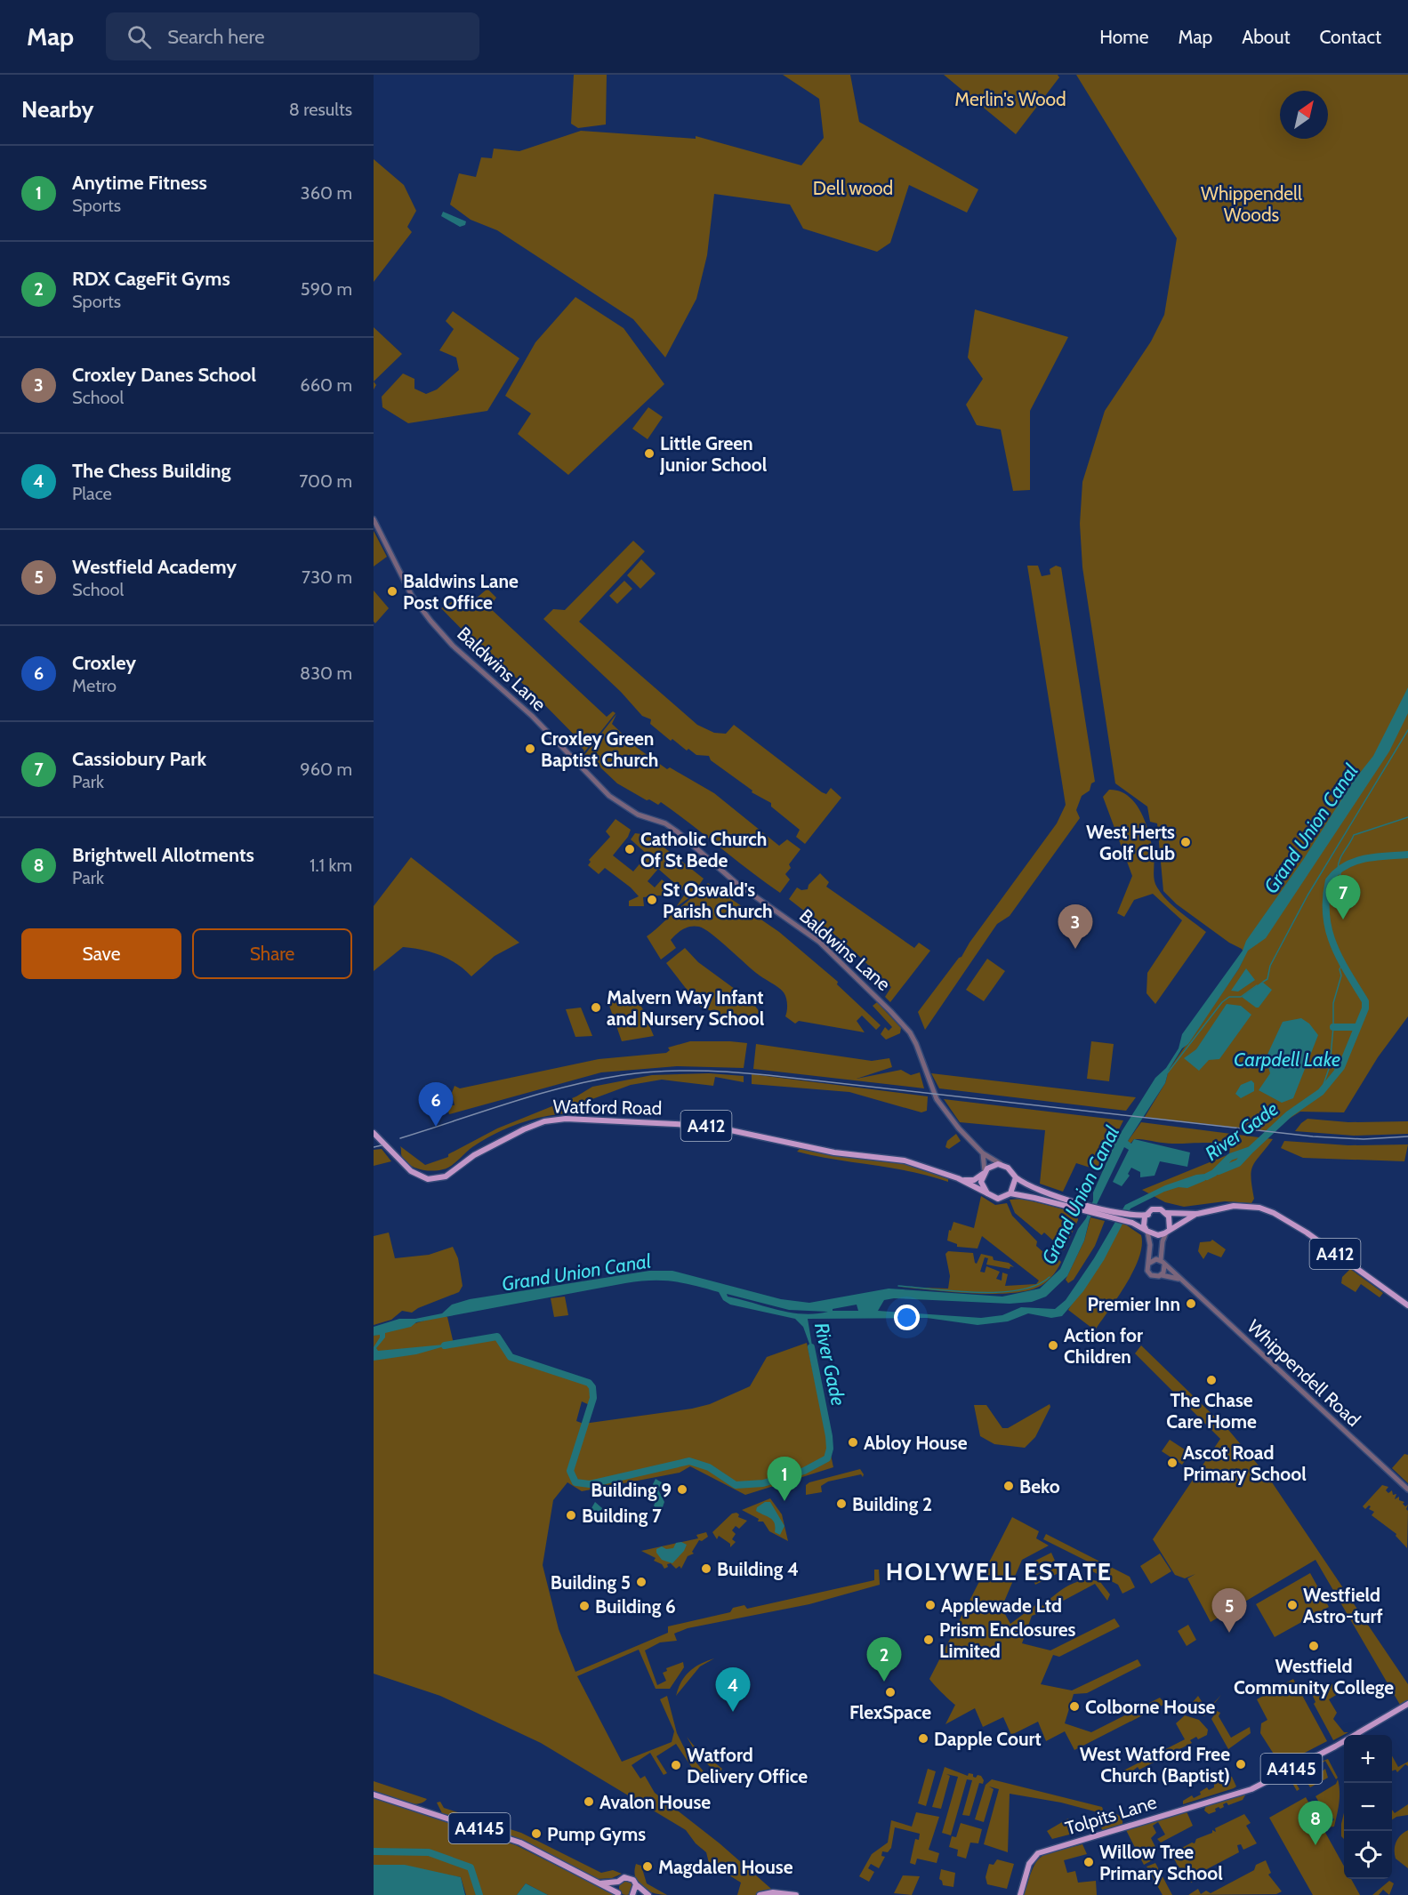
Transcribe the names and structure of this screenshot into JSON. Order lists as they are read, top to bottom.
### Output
{
  "streets": {
    "main road": [
      "Watford Road",
      "A412",
      "A4145",
      "Tolpits Lane"
    ],
    "street": ["Baldwins Lane", "Whippendell Road"]
  },
  "crossings": [
    ["Baldwins Lane", "Watford Road"],
    ["Baldwins Lane", "A412"],
    ["Watford Road", "A412"]
  ],
  "districts": ["HOLYWELL ESTATE"],
  "water": ["Grand Union Canal", "Carpdell Lake", "River Gade"],
  "parks": ["Merlin's Wood", "Dell wood", "Whippendell Woods"],
  "places": [
    "Little Green Junior School",
    "Baldwins Lane Post Office",
    "Croxley Green Baptist Church",
    "West Herts Golf Club",
    "Catholic Church Of St Bede",
    "St Oswald's Parish Church",
    "Malvern Way Infant and Nursery School",
    "Premier Inn",
    "Action for Children",
    "The Chase Care Home",
    "Abloy House",
    "Ascot Road Primary School",
    "Beko",
    "Building 9",
    "Building 2",
    "Building 7",
    "Building 4",
    "Building 5",
    "Applewade Ltd",
    "Westfield Astro-turf",
    "Building 6",
    "Prism Enclosures Limited",
    "Westfield Community College",
    "FlexSpace",
    "Colborne House",
    "Dapple Court",
    "West Watford Free Church (Baptist)",
    "Watford Delivery Office",
    "Avalon House",
    "Pump Gyms",
    "Willow Tree Primary School",
    "Magdalen House"
  ],
  "north": "top right",
  "page": {
    "header": "Map",
    "search": "Search here",
    "nav": [
      "Home",
      "Map",
      "About",
      "Contact"
    ],
    "heading": ["Nearby", "8 results"],
    "list": [
      {
        "mark": "1",
        "name": "Anytime Fitness",
        "note": "Sports",
        "value": "360 m"
      },
      {
        "mark": "2",
        "name": "RDX CageFit Gyms",
        "note": "Sports",
        "value": "590 m"
      },
      {
        "mark": "3",
        "name": "Croxley Danes School",
        "note": "School",
        "value": "660 m"
      },
      {
        "mark": "4",
        "name": "The Chess Building",
        "note": "Place",
        "value": "700 m"
      },
      {
        "mark": "5",
        "name": "Westfield Academy",
        "note": "School",
        "value": "730 m"
      },
      {
        "mark": "6",
        "name": "Croxley",
        "note": "Metro",
        "value": "830 m"
      },
      {
        "mark": "7",
        "name": "Cassiobury Park",
        "note": "Park",
        "value": "960 m"
      },
      {
        "mark": "8",
        "name": "Brightwell Allotments",
        "note": "Park",
        "value": "1.1 km"
      }
    ],
    "pins": [
      "7",
      "3",
      "6",
      "1",
      "5",
      "2",
      "4",
      "8"
    ],
    "buttons": ["Save", "Share"],
    "map_buttons": ["+", "−"]
  }
}
